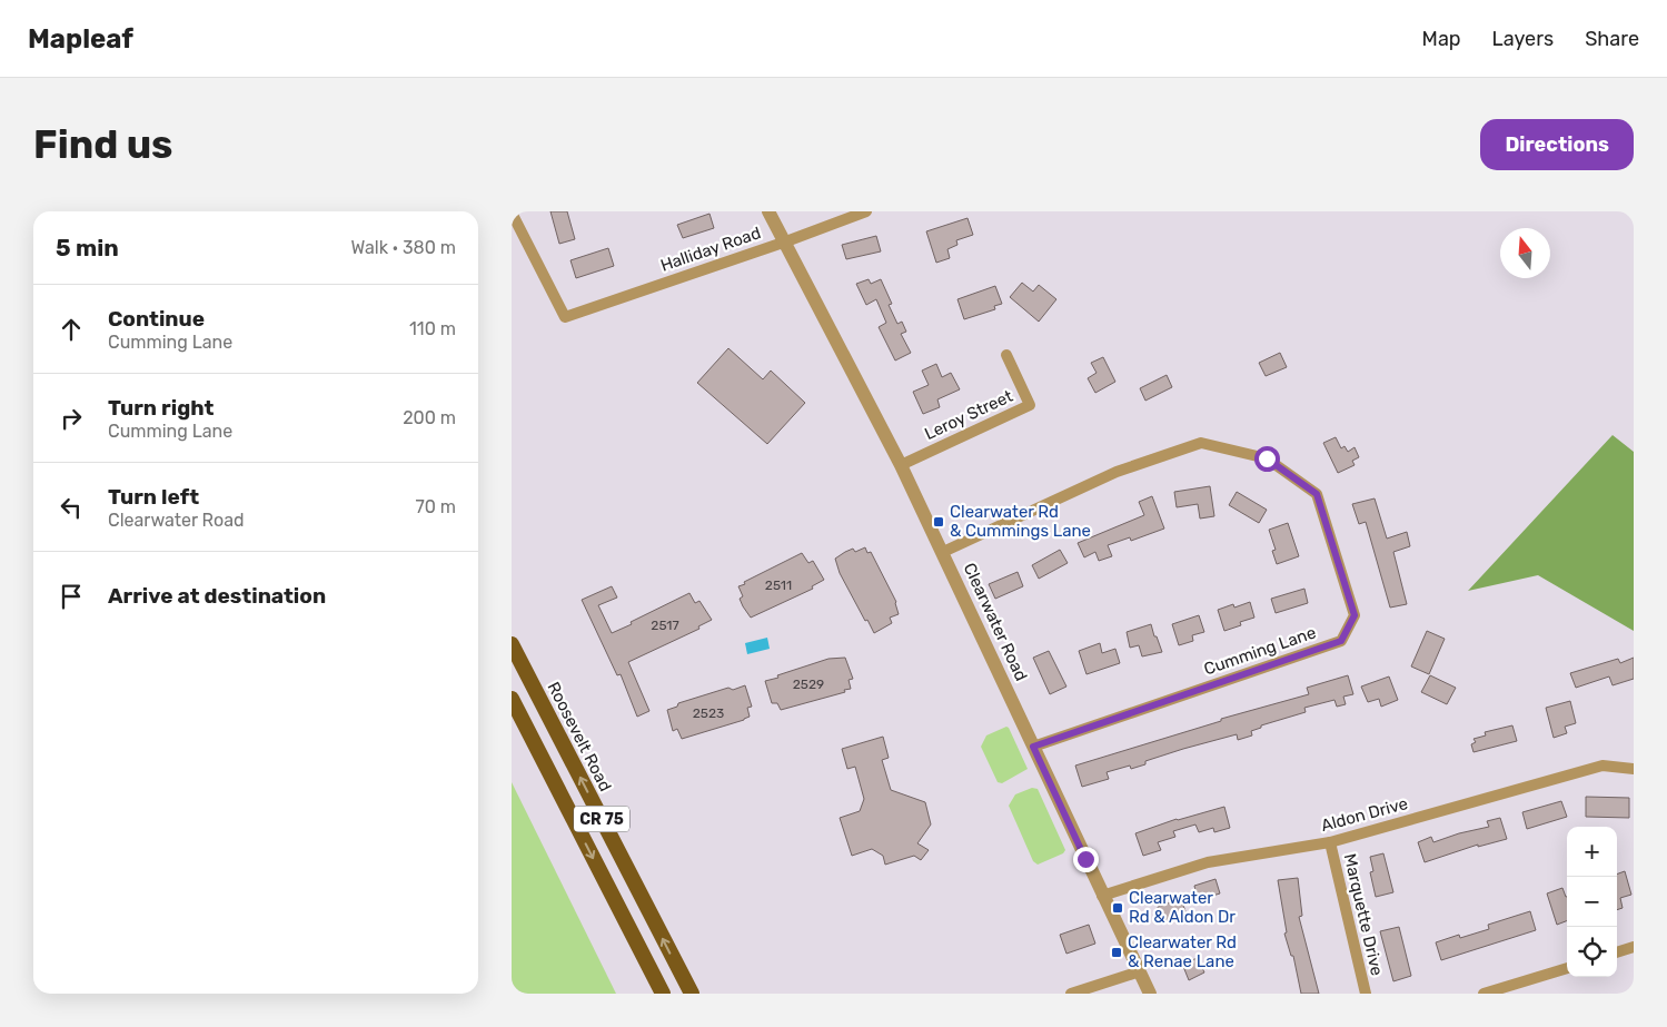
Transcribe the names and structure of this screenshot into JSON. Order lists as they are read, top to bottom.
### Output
{
  "streets": {
    "main road": ["Roosevelt Road", "CR 75"],
    "street": [
      "Halliday Road",
      "Leroy Street",
      "Clearwater Road",
      "Cumming Lane",
      "Aldon Drive",
      "Marquette Drive"
    ]
  },
  "crossings": [
    ["Halliday Road", "Clearwater Road"],
    ["Leroy Street", "Clearwater Road"],
    ["Clearwater Road", "Cumming Lane"],
    ["Clearwater Road", "Aldon Drive"],
    ["Aldon Drive", "Marquette Drive"]
  ],
  "places": {
    "transit": ["Clearwater Rd & Cummings Lane", "Clearwater Rd & Aldon Dr", "Clearwater Rd & Renae Lane"]
  },
  "house_numbers": [
    "2511",
    "2517",
    "2529",
    "2523"
  ],
  "north": "top",
  "page": {
    "header": "Mapleaf",
    "nav": ["Map", "Layers", "Share"],
    "buttons": "Directions",
    "title": "Find us",
    "heading": ["5 min", "Walk · 380 m"],
    "list": [
      ["Continue", "Cumming Lane", "110 m"],
      ["Turn right", "Cumming Lane", "200 m"],
      ["Turn left", "Clearwater Road", "70 m"],
      "Arrive at destination"
    ],
    "map_buttons": ["+", "−"]
  }
}
